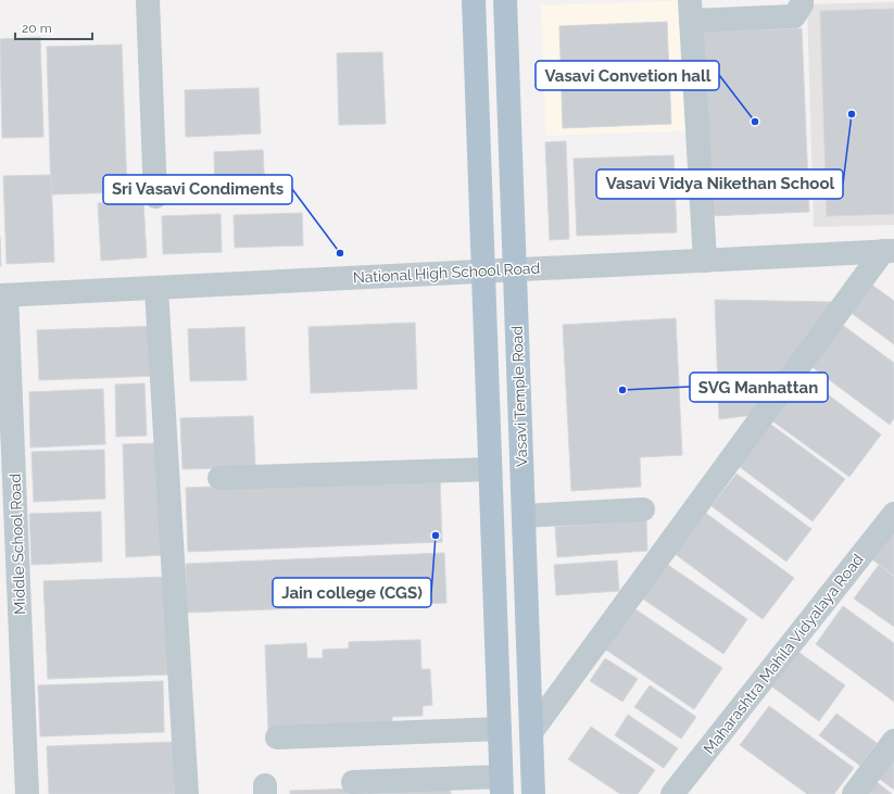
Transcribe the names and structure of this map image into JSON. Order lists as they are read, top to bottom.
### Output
{
  "streets": {
    "main road": ["Vasavi Temple Road"],
    "street": ["National High School Road", "Middle School Road", "Maharashtra Mahila Vidyalaya Road"]
  },
  "crossings": [
    ["National High School Road", "Vasavi Temple Road"],
    ["National High School Road", "Middle School Road"]
  ],
  "places": [
    "Vasavi Vidya Nikethan School",
    "Vasavi Convetion hall",
    "Sri Vasavi Condiments",
    "SVG Manhattan",
    "Jain college (CGS)"
  ],
  "scale_bar": "20 m"
}
